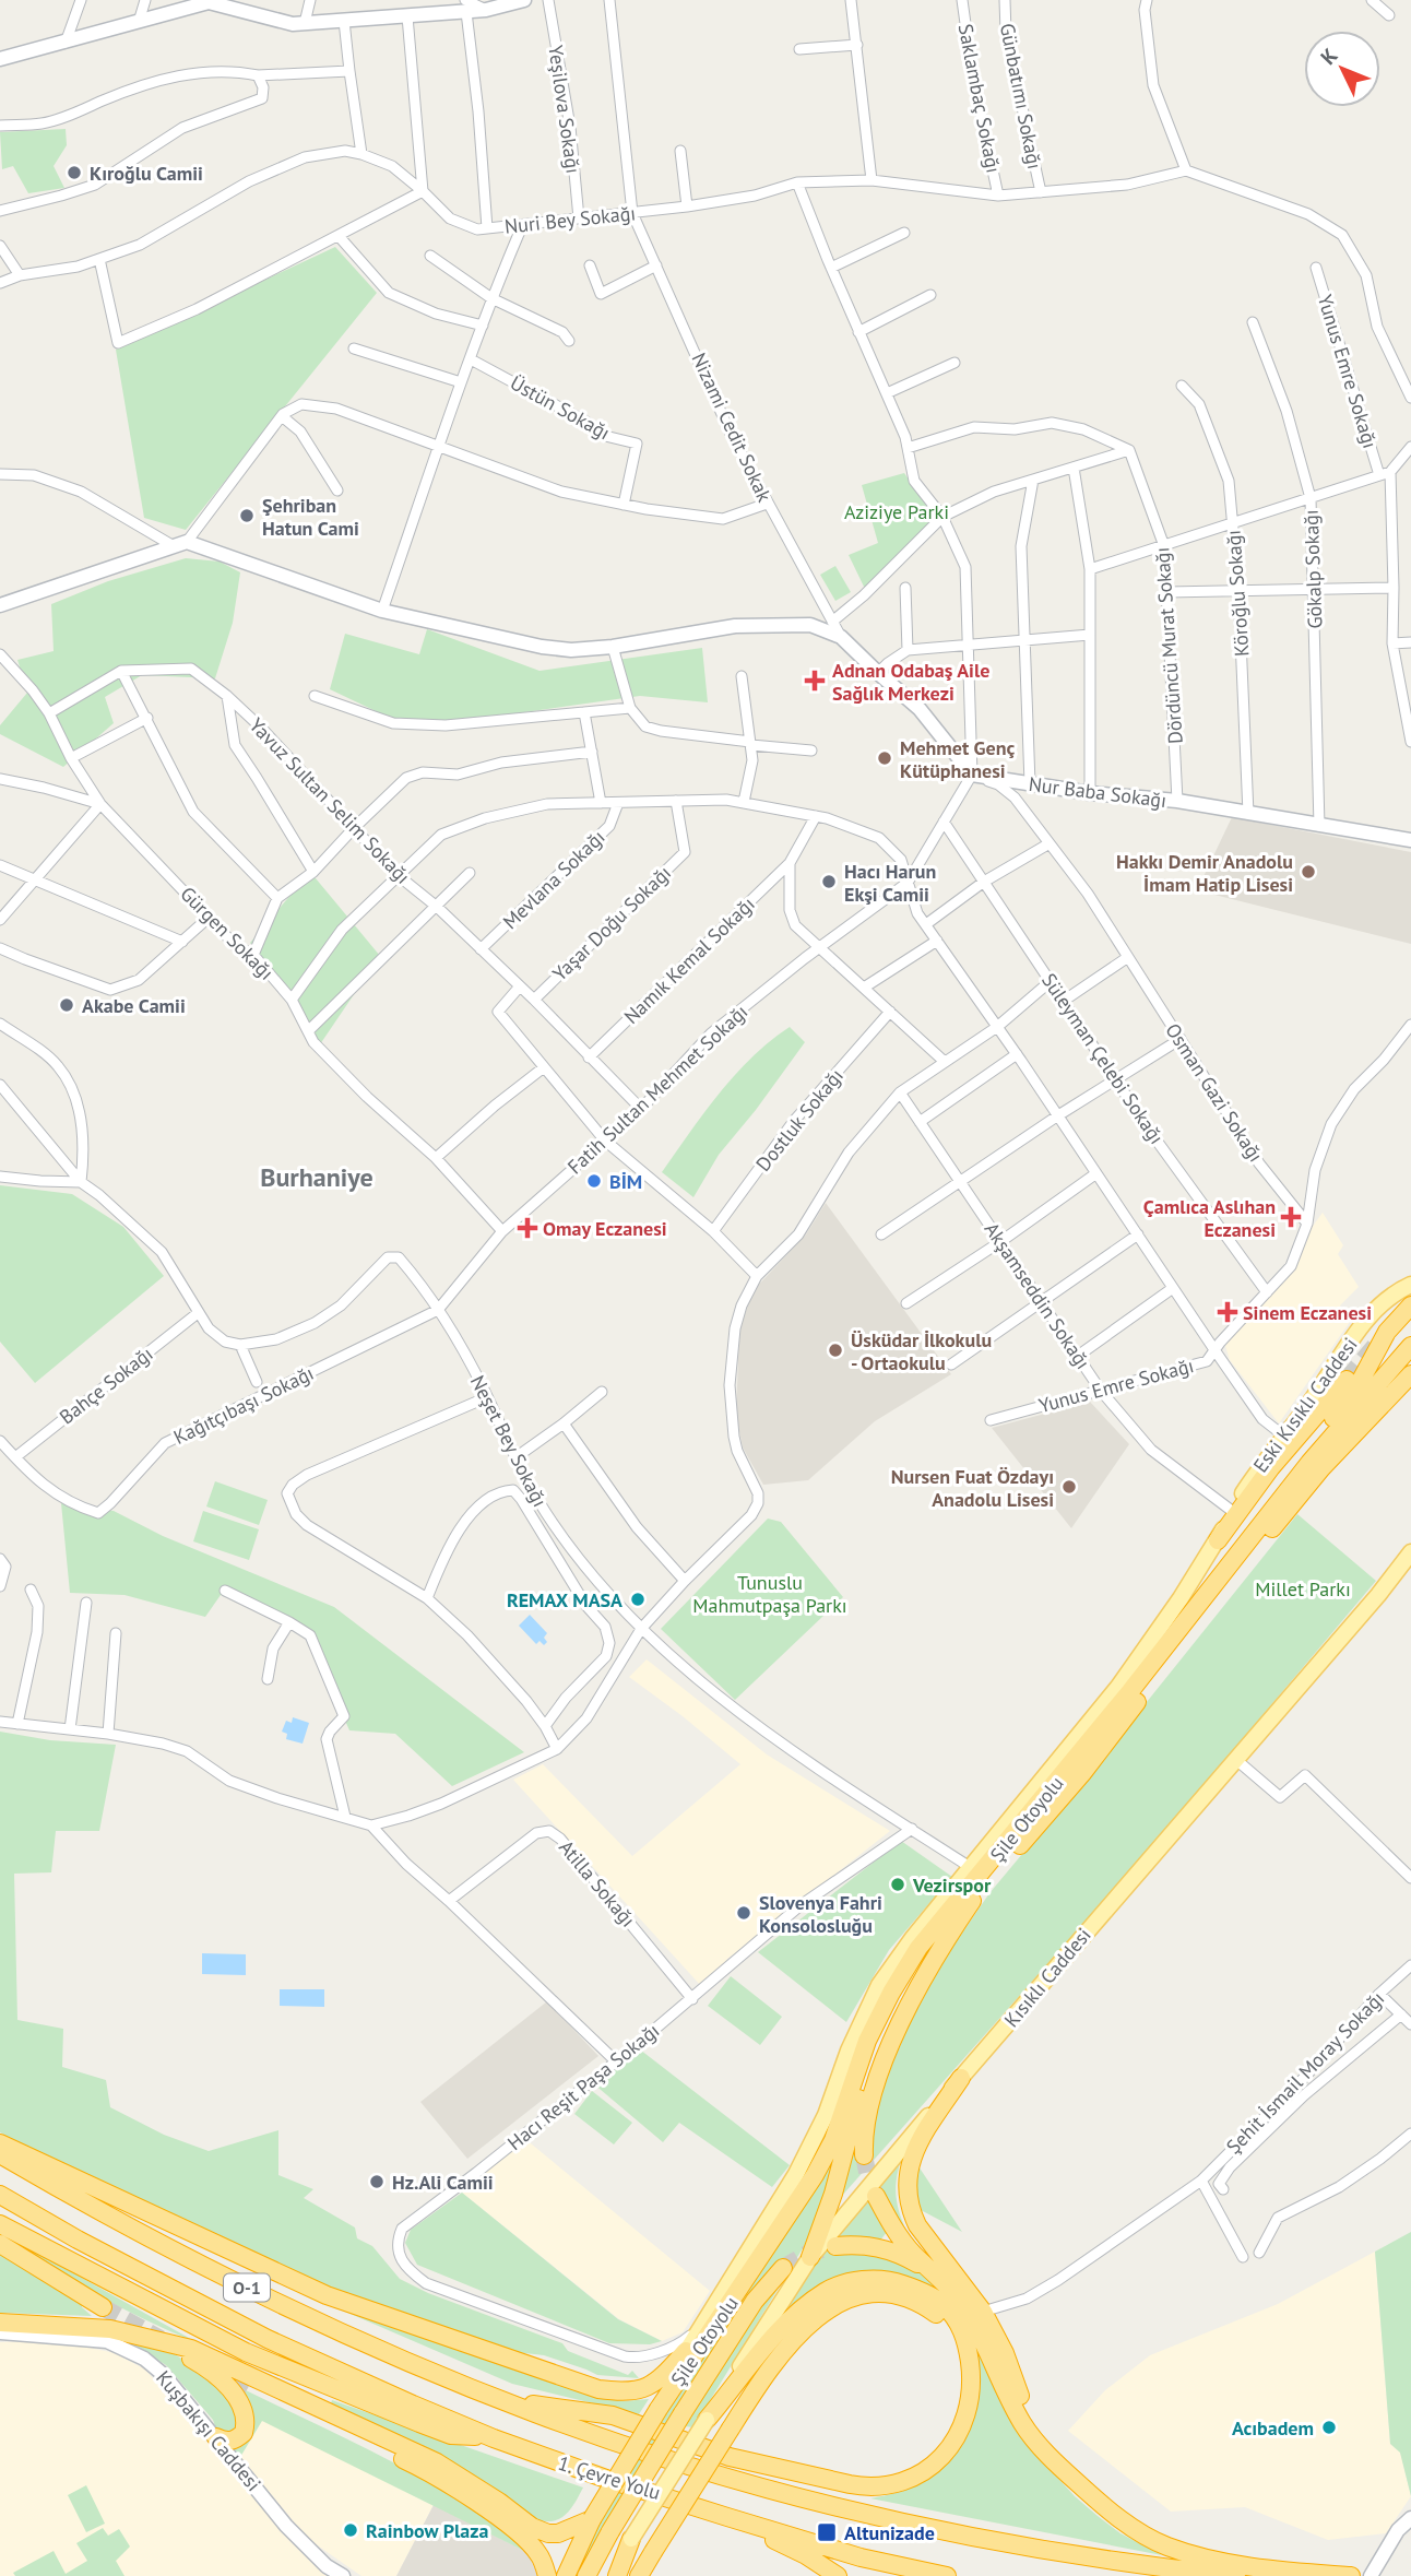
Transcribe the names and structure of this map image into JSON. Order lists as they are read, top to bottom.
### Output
{
  "streets": {
    "highway": ["Şile Otoyolu", "O-1", "1. Çevre Yolu"],
    "main road": [
      "Nur Baba Sokağı",
      "Eski Kısıklı Caddesi",
      "Kısıklı Caddesi",
      "Kuşbakışı Caddesi"
    ],
    "street": [
      "Günbatımı Sokağı",
      "Saklambaç Sokağı",
      "Yeşilova Sokağı",
      "Nuri Bey Sokağı",
      "Yunus Emre Sokağı",
      "Üstün Sokağı",
      "Nizami Cedit Sokak",
      "Gökalp Sokağı",
      "Köroğlu Sokağı",
      "Dördüncü Murat Sokağı",
      "Yavuz Sultan Selim Sokağı",
      "Mevlana Sokağı",
      "Yaşar Doğu Sokağı",
      "Gürgen Sokağı",
      "Namık Kemal Sokağı",
      "Süleyman Çelebi Sokağı",
      "Fatih Sultan Mehmet Sokağı",
      "Osman Gazi Sokağı",
      "Dostluk Sokağı",
      "Akşamseddin Sokağı",
      "Bahçe Sokağı",
      "Kağıtçıbaşı Sokağı",
      "Neşet Bey Sokağı",
      "Atilla Sokağı",
      "Şehit İsmail Moray Sokağı",
      "Hacı Reşit Paşa Sokağı"
    ]
  },
  "crossings": [
    ["Günbatımı Sokağı", "Nuri Bey Sokağı"],
    ["Saklambaç Sokağı", "Nuri Bey Sokağı"],
    ["Yeşilova Sokağı", "Nuri Bey Sokağı"],
    ["Nuri Bey Sokağı", "Nizami Cedit Sokak"],
    ["Yunus Emre Sokağı", "Süleyman Çelebi Sokağı"],
    ["Yunus Emre Sokağı", "Osman Gazi Sokağı"],
    ["Yunus Emre Sokağı", "Akşamseddin Sokağı"],
    ["Gökalp Sokağı", "Nur Baba Sokağı"],
    ["Köroğlu Sokağı", "Nur Baba Sokağı"],
    ["Dördüncü Murat Sokağı", "Nur Baba Sokağı"],
    ["Nur Baba Sokağı", "Fatih Sultan Mehmet Sokağı"],
    ["Nur Baba Sokağı", "Osman Gazi Sokağı"],
    ["Yavuz Sultan Selim Sokağı", "Mevlana Sokağı"],
    ["Yavuz Sultan Selim Sokağı", "Yaşar Doğu Sokağı"],
    ["Yavuz Sultan Selim Sokağı", "Gürgen Sokağı"],
    ["Yavuz Sultan Selim Sokağı", "Namık Kemal Sokağı"],
    ["Yavuz Sultan Selim Sokağı", "Fatih Sultan Mehmet Sokağı"],
    ["Gürgen Sokağı", "Fatih Sultan Mehmet Sokağı"],
    ["Süleyman Çelebi Sokağı", "Fatih Sultan Mehmet Sokağı"],
    ["Fatih Sultan Mehmet Sokağı", "Osman Gazi Sokağı"],
    ["Fatih Sultan Mehmet Sokağı", "Kağıtçıbaşı Sokağı"],
    ["Fatih Sultan Mehmet Sokağı", "Neşet Bey Sokağı"],
    ["Akşamseddin Sokağı", "Eski Kısıklı Caddesi"],
    ["Bahçe Sokağı", "Kağıtçıbaşı Sokağı"],
    ["Kağıtçıbaşı Sokağı", "Neşet Bey Sokağı"],
    ["Eski Kısıklı Caddesi", "Neşet Bey Sokağı"],
    ["Eski Kısıklı Caddesi", "Şile Otoyolu"],
    ["Eski Kısıklı Caddesi", "Hacı Reşit Paşa Sokağı"],
    ["Neşet Bey Sokağı", "Hacı Reşit Paşa Sokağı"],
    ["Şile Otoyolu", "Kısıklı Caddesi"],
    ["Atilla Sokağı", "Hacı Reşit Paşa Sokağı"],
    ["O-1", "1. Çevre Yolu"]
  ],
  "districts": ["Burhaniye"],
  "parks": ["Aziziye Parki", "Tunuslu Mahmutpaşa Parkı", "Millet Parkı"],
  "places": {
    "other": [
      "Kıroğlu Camii",
      "Şehriban Hatun Cami",
      "Mehmet Genç Kütüphanesi",
      "Hakkı Demir Anadolu İmam Hatip Lisesi",
      "Hacı Harun Ekşi Camii",
      "Akabe Camii",
      "BİM",
      "Üsküdar İlkokulu - Ortaokulu",
      "Nursen Fuat Özdayı Anadolu Lisesi",
      "REMAX MASA",
      "Vezirspor",
      "Slovenya Fahri Konsolosluğu",
      "Hz.Ali Camii",
      "Acıbadem",
      "Rainbow Plaza"
    ],
    "health": [
      "Adnan Odabaş Aile Sağlık Merkezi",
      "Çamlıca Aslıhan Eczanesi",
      "Omay Eczanesi",
      "Sinem Eczanesi"
    ],
    "transit": ["Altunizade"]
  },
  "north": "top left"
}
